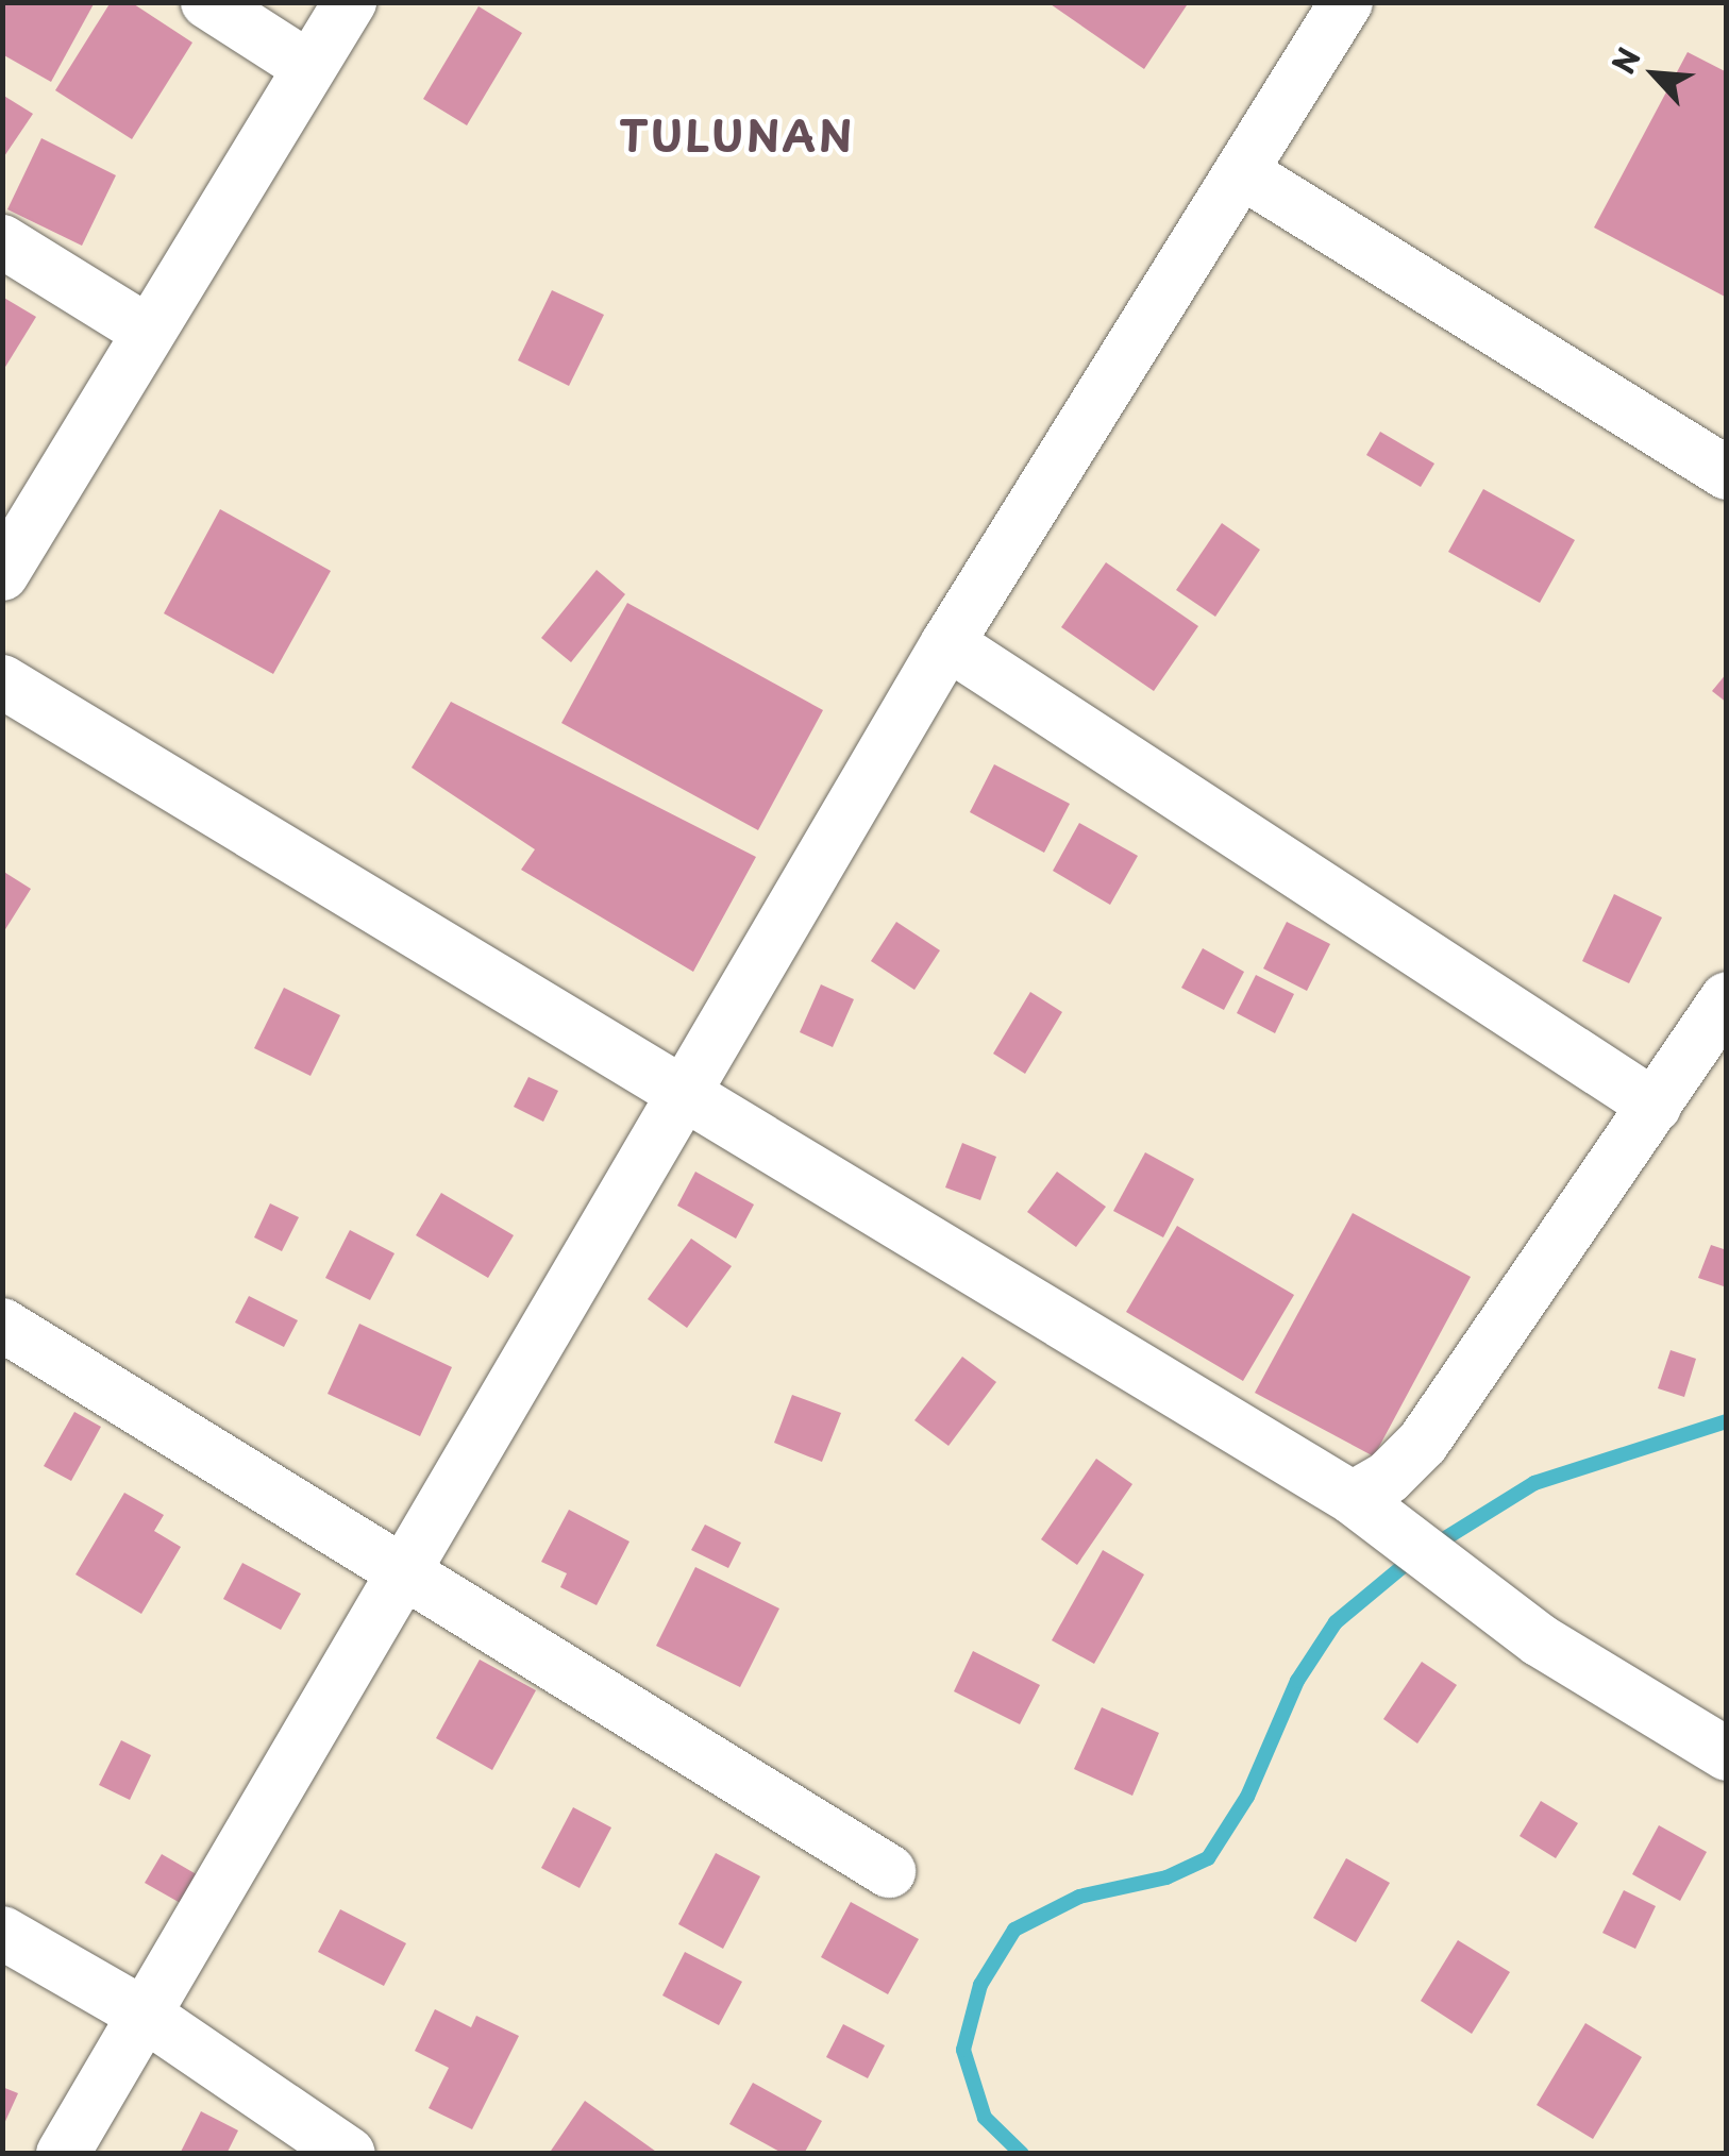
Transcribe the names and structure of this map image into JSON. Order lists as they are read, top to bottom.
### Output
{
  "districts": ["TULUNAN"],
  "north": "top left"
}
